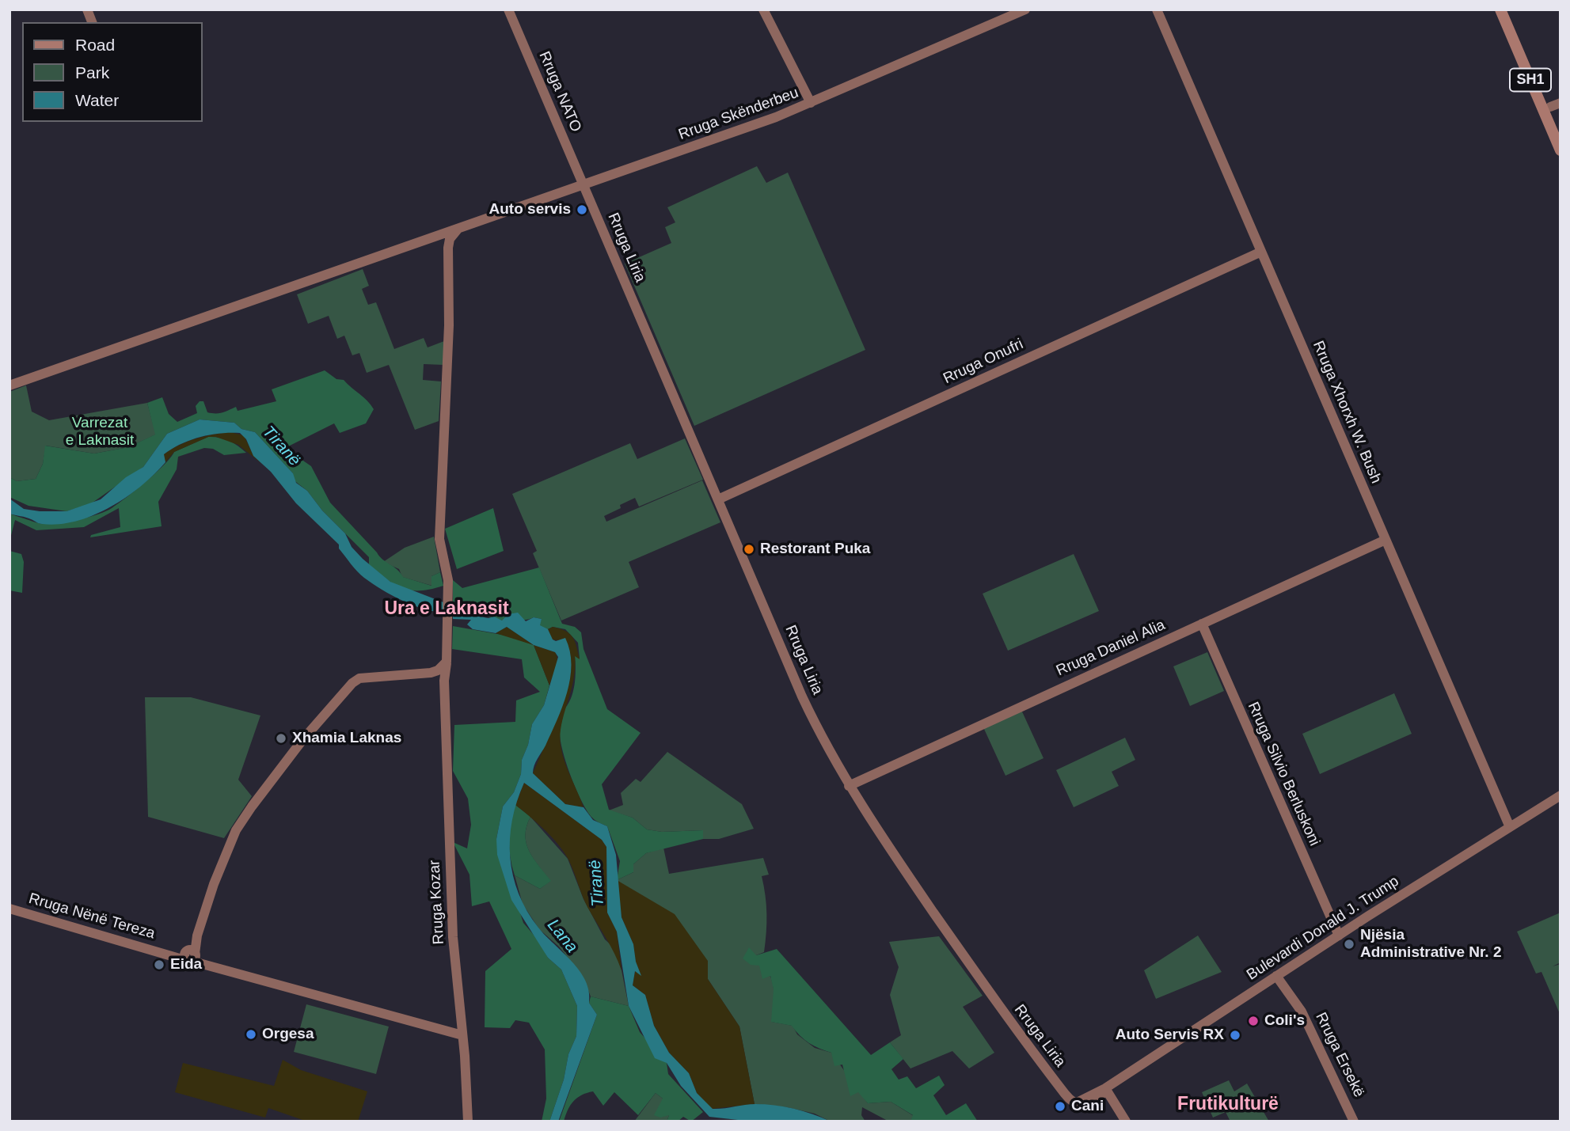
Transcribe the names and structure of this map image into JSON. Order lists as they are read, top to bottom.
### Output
{
  "streets": {
    "main road": ["SH1"],
    "street": [
      "Rruga NATO",
      "Rruga Skënderbeu",
      "Rruga Liria",
      "Rruga Onufri",
      "Rruga Xhorxh W. Bush",
      "Rruga Daniel Alia",
      "Rruga Silvio Berluskoni",
      "Rruga Kozar",
      "Rruga Nënë Tereza",
      "Bulevardi Donald J. Trump",
      "Rruga Ersekë"
    ]
  },
  "crossings": [
    ["Rruga NATO", "Rruga Skënderbeu"],
    ["Rruga NATO", "Rruga Liria"],
    ["Rruga Skënderbeu", "Rruga Liria"],
    ["Rruga Liria", "Rruga Onufri"],
    ["Rruga Liria", "Rruga Daniel Alia"],
    ["Rruga Liria", "Bulevardi Donald J. Trump"],
    ["Rruga Onufri", "Rruga Xhorxh W. Bush"],
    ["Rruga Xhorxh W. Bush", "Rruga Daniel Alia"],
    ["Rruga Xhorxh W. Bush", "Bulevardi Donald J. Trump"],
    ["Rruga Daniel Alia", "Rruga Silvio Berluskoni"],
    ["Rruga Silvio Berluskoni", "Bulevardi Donald J. Trump"],
    ["Rruga Kozar", "Rruga Nënë Tereza"],
    ["Bulevardi Donald J. Trump", "Rruga Ersekë"]
  ],
  "districts": ["Ura e Laknasit", "Frutikulturë"],
  "water": ["Tiranë", "Lana"],
  "parks": ["Varrezat e Laknasit"],
  "places": [
    "Auto servis",
    "Restorant Puka",
    "Xhamia Laknas",
    "Njësia Administrative Nr. 2",
    "Eida",
    "Coli's",
    "Orgesa",
    "Auto Servis RX",
    "Cani"
  ],
  "legend": ["Road", "Park", "Water"]
}
